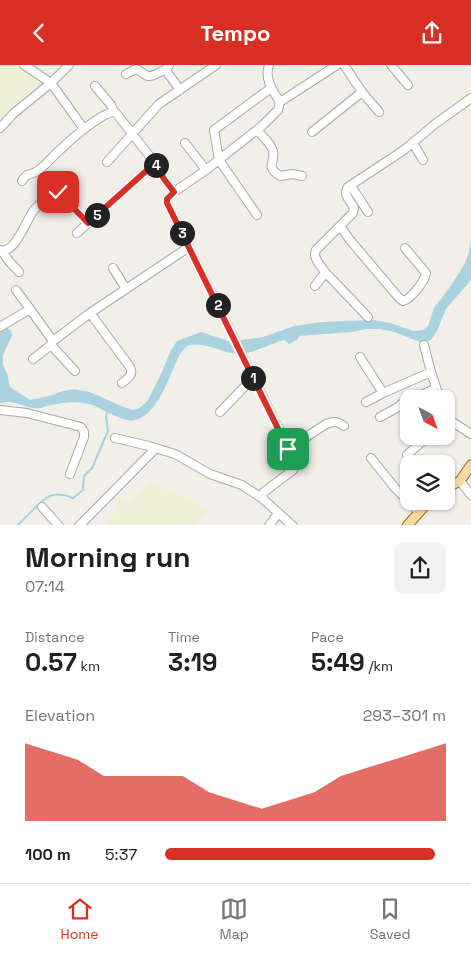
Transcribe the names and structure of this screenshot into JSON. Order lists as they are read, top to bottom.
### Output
{
  "north": "bottom right",
  "page": {
    "header": "Tempo",
    "pins": [
      "4",
      "5",
      "3",
      "2",
      "1"
    ],
    "heading": ["Morning run", "07:14"],
    "stats": [
      ["Distance", "0.57 km"],
      ["Time", "3:19"],
      ["Pace", "5:49 /km"]
    ],
    "chart": ["Elevation", "293–301 m"],
    "list": [
      {
        "name": "100 m",
        "note": "5:37"
      }
    ],
    "tabs": ["Home", "Map", "Saved"]
  }
}
